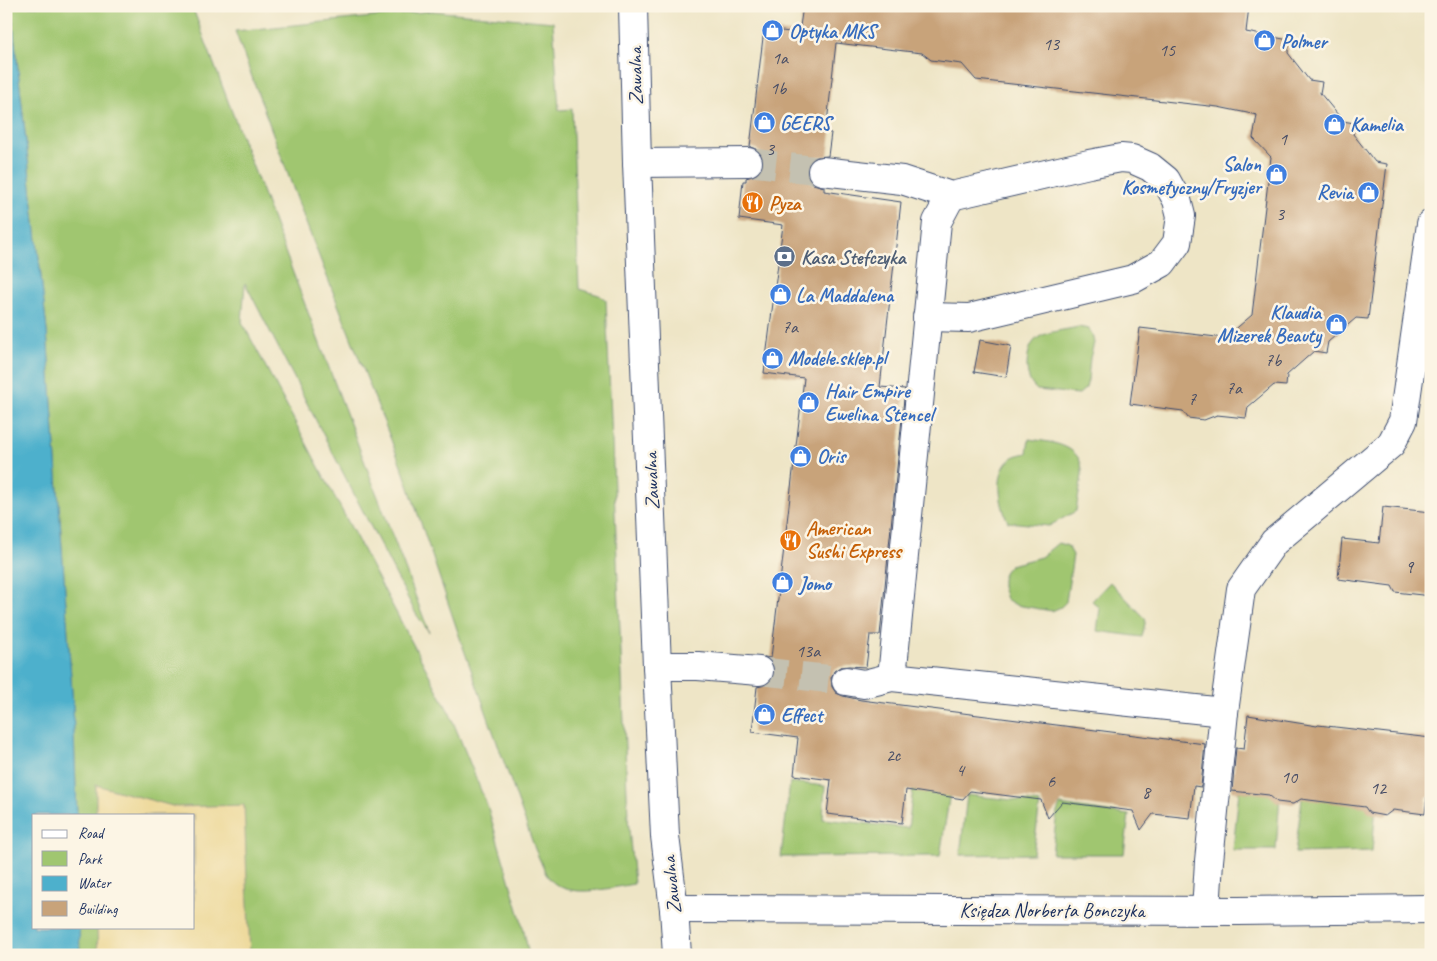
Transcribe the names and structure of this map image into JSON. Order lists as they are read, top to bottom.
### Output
{
  "streets": {
    "street": ["Zawalna", "Księdza Norberta Bonczyka"]
  },
  "crossings": [
    ["Zawalna", "Księdza Norberta Bonczyka"]
  ],
  "places": {
    "shop": [
      "Optyka MKS",
      "Polmer",
      "GEERS",
      "Kamelia",
      "Salon Kosmetyczny/Fryzjer",
      "Revia",
      "La Maddalena",
      "Klaudia Mizerek Beauty",
      "Modele.sklep.pl",
      "Hair Empire Ewelina Stencel",
      "Oris",
      "Jomo",
      "Effect"
    ],
    "restaurant": ["Pyza", "American Sushi Express"],
    "bank": ["Kasa Stefczyka"]
  },
  "house_numbers": [
    "13",
    "15",
    "1a",
    "1b",
    "1",
    "3",
    "3",
    "7a",
    "7b",
    "7a",
    "7",
    "9",
    "13a",
    "2c",
    "4",
    "10",
    "6",
    "12",
    "8"
  ],
  "legend": [
    "Road",
    "Park",
    "Water",
    "Building"
  ]
}
